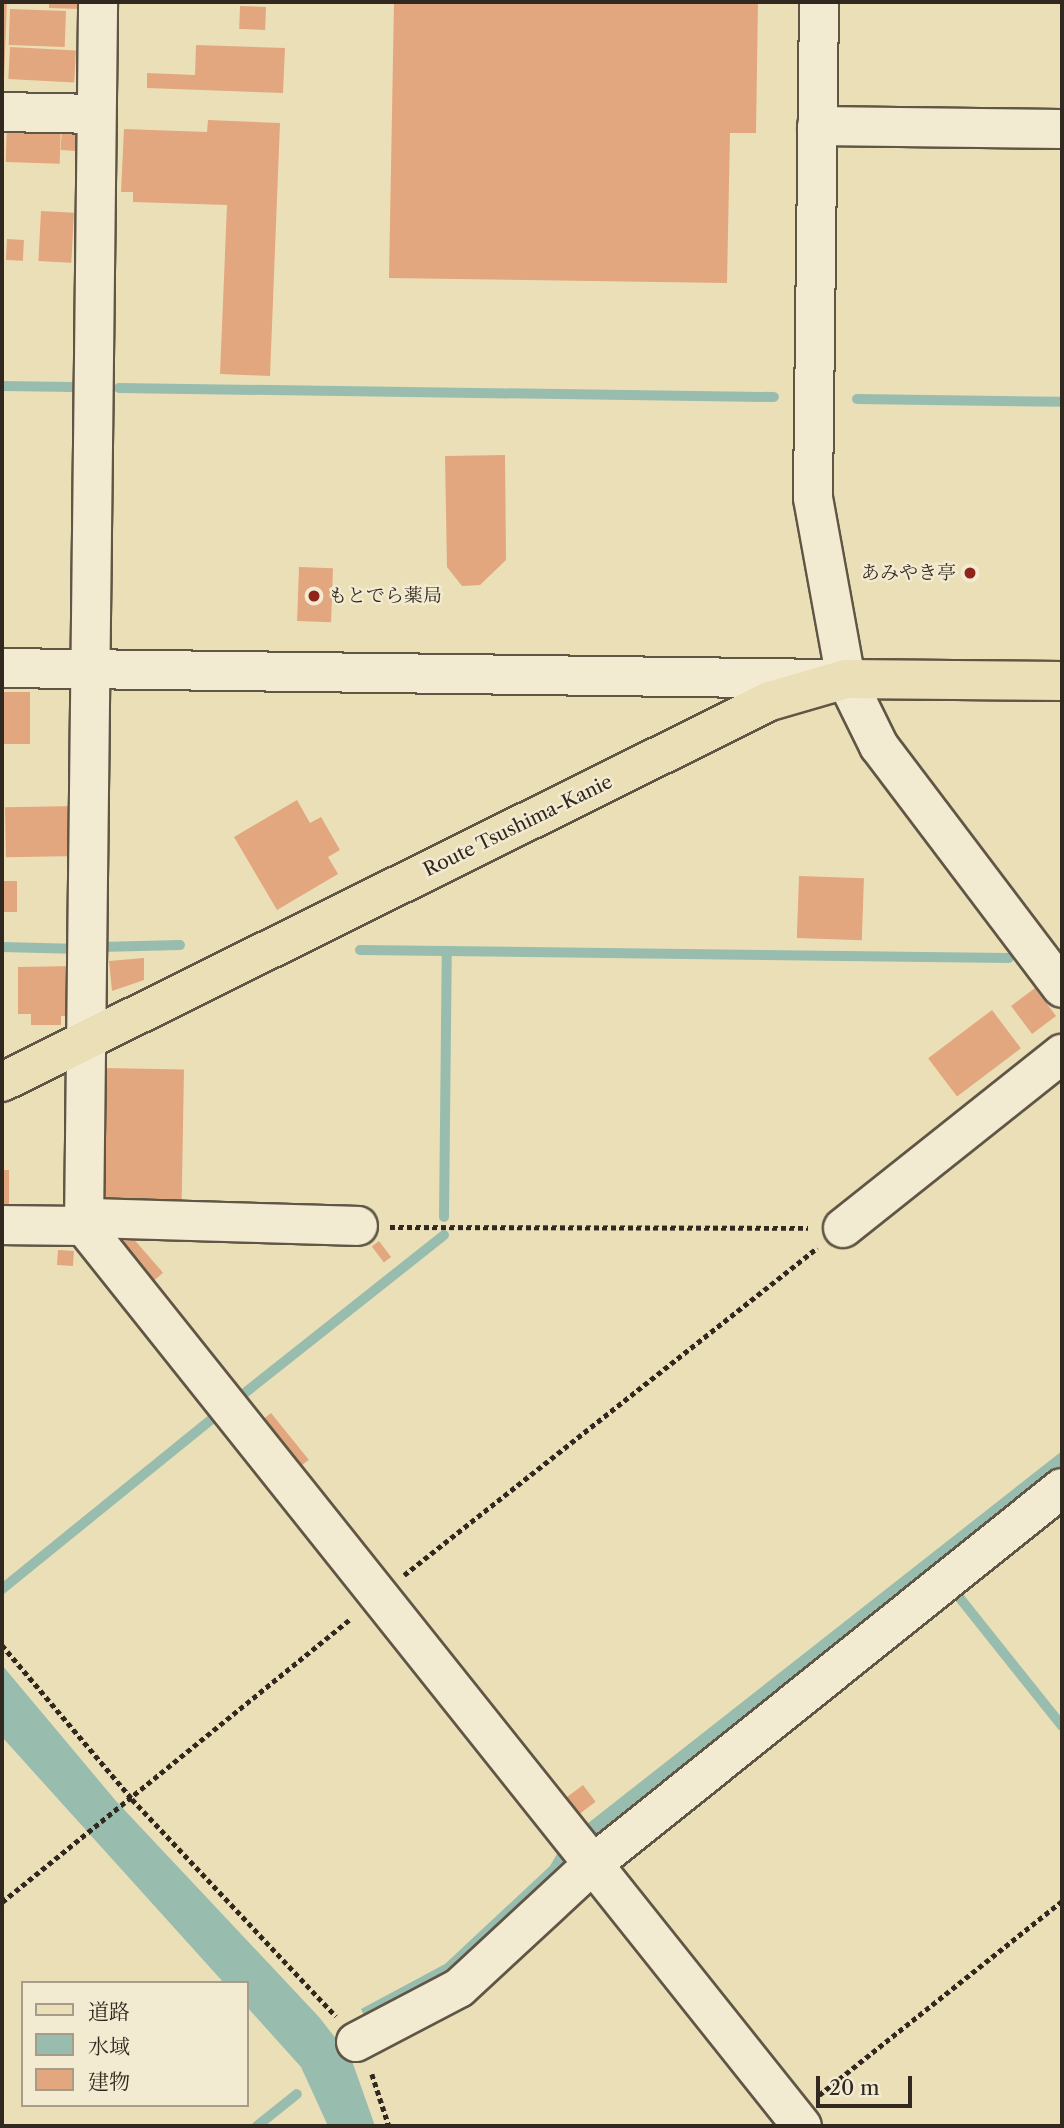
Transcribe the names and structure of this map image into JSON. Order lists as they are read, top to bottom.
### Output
{
  "streets": {
    "main road": ["Route Tsushima-Kanie"]
  },
  "places": ["あみやき亭", "もとでら薬局"],
  "legend": ["道路", "水域", "建物"],
  "scale_bar": "20 m"
}
